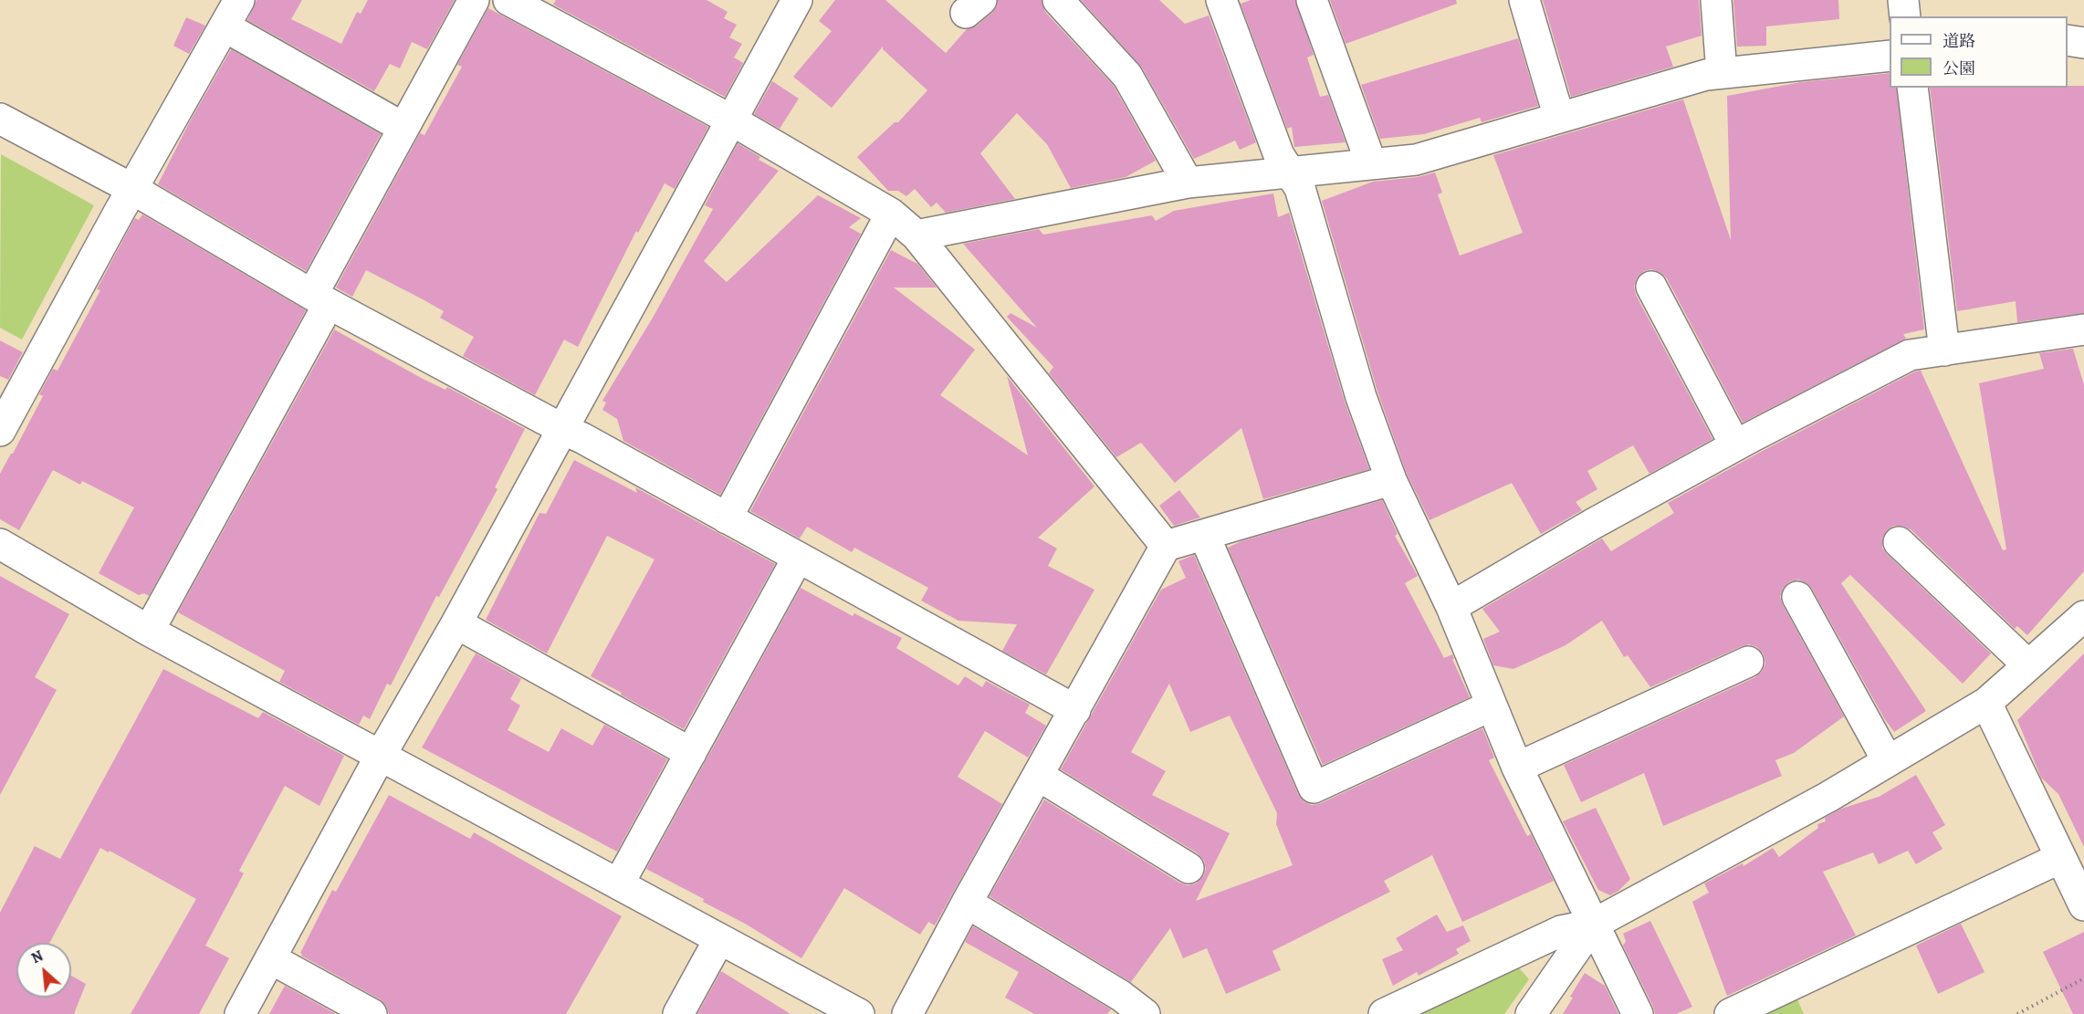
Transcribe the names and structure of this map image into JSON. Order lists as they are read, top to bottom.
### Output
{
  "legend": ["道路", "公園"],
  "north": "top left"
}
